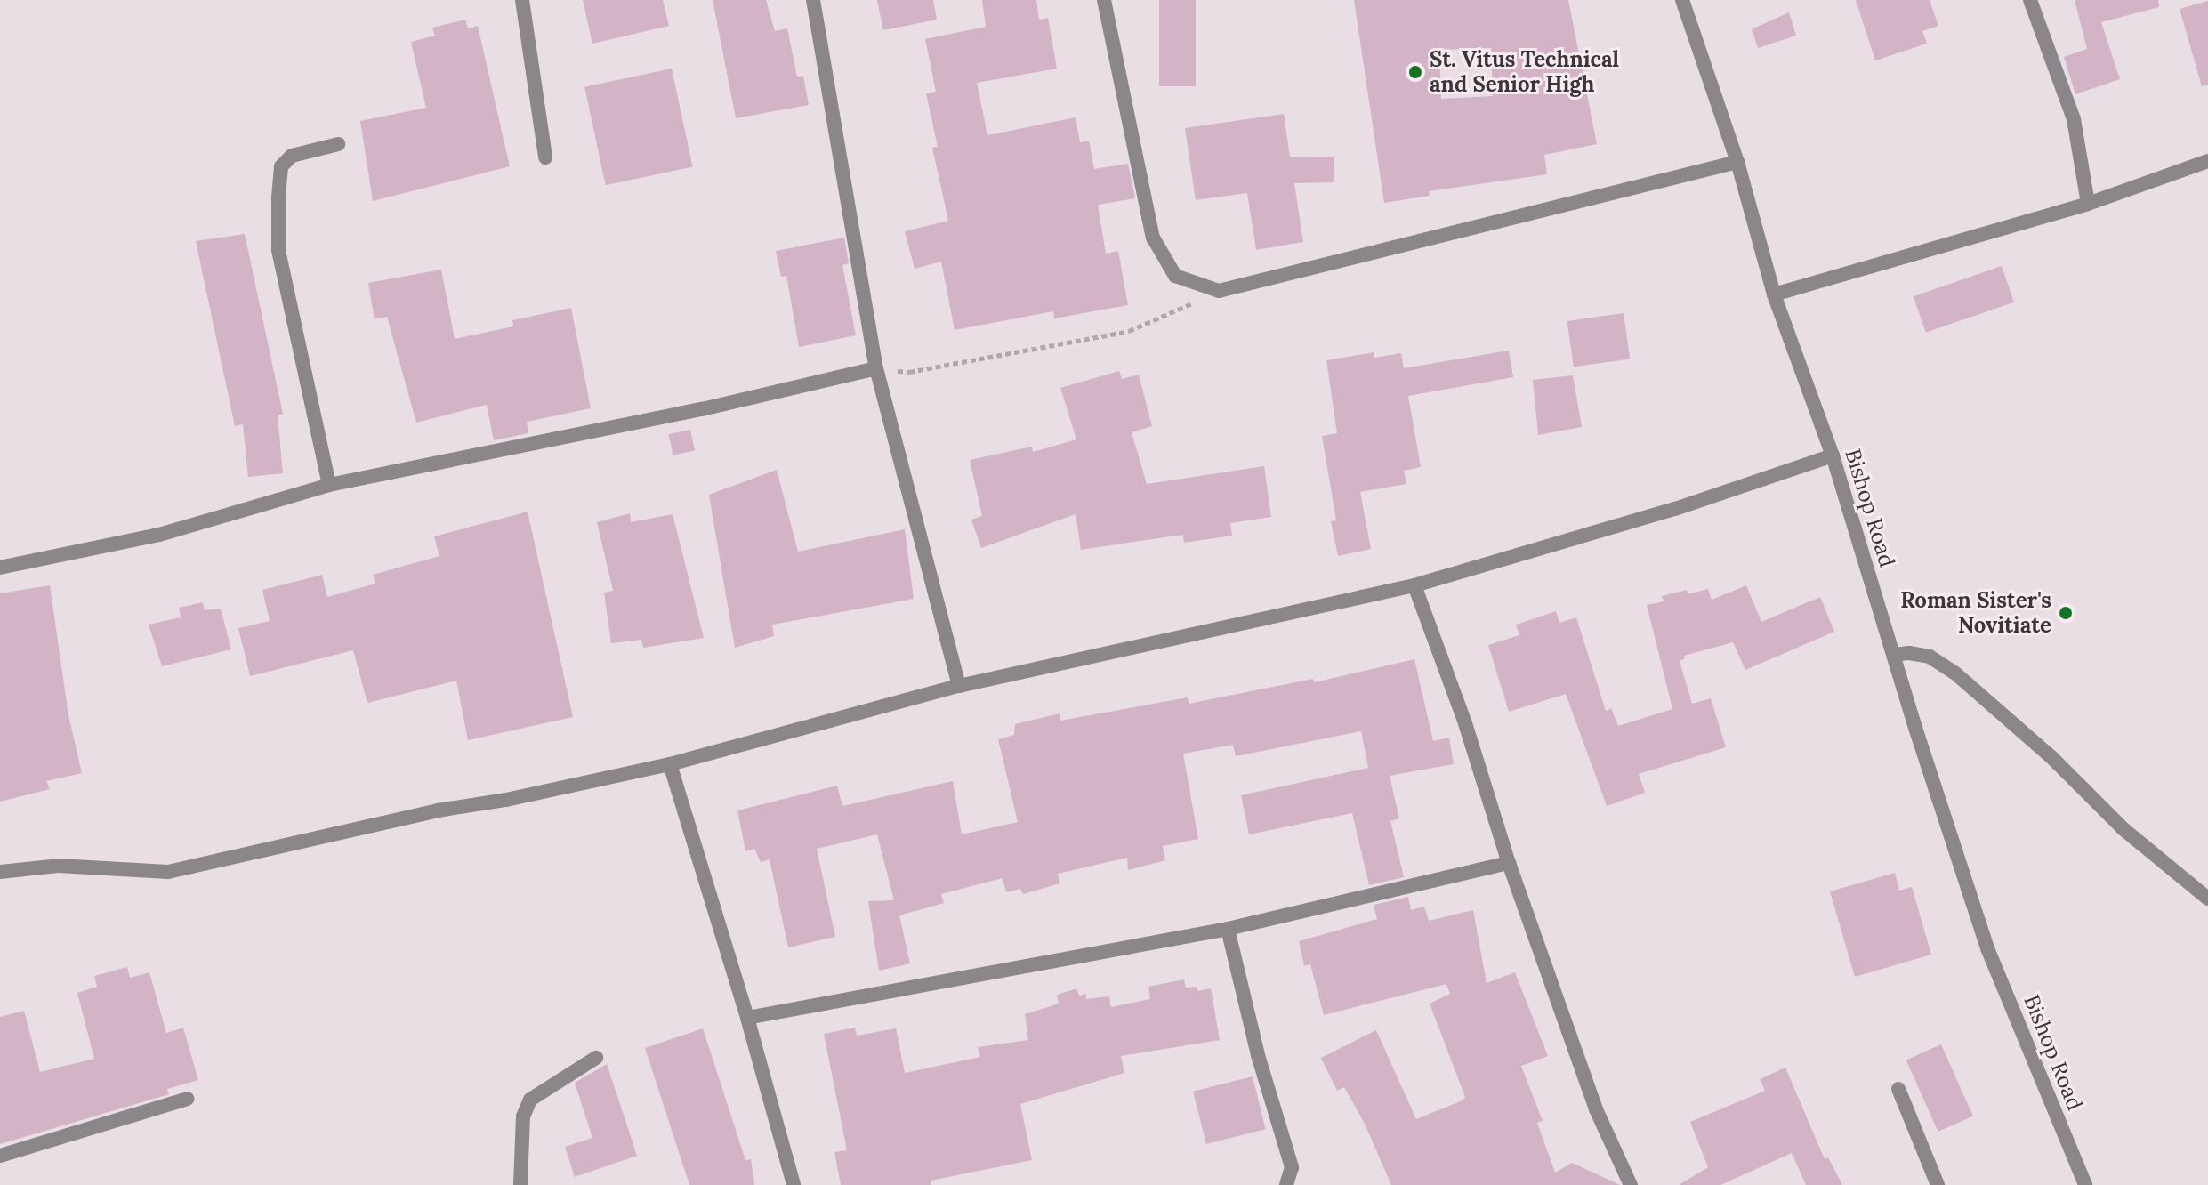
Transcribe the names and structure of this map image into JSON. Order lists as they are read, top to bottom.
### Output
{
  "streets": {
    "street": ["Bishop Road"]
  },
  "places": ["St. Vitus Technical and Senior High", "Roman Sister's Novitiate"]
}
